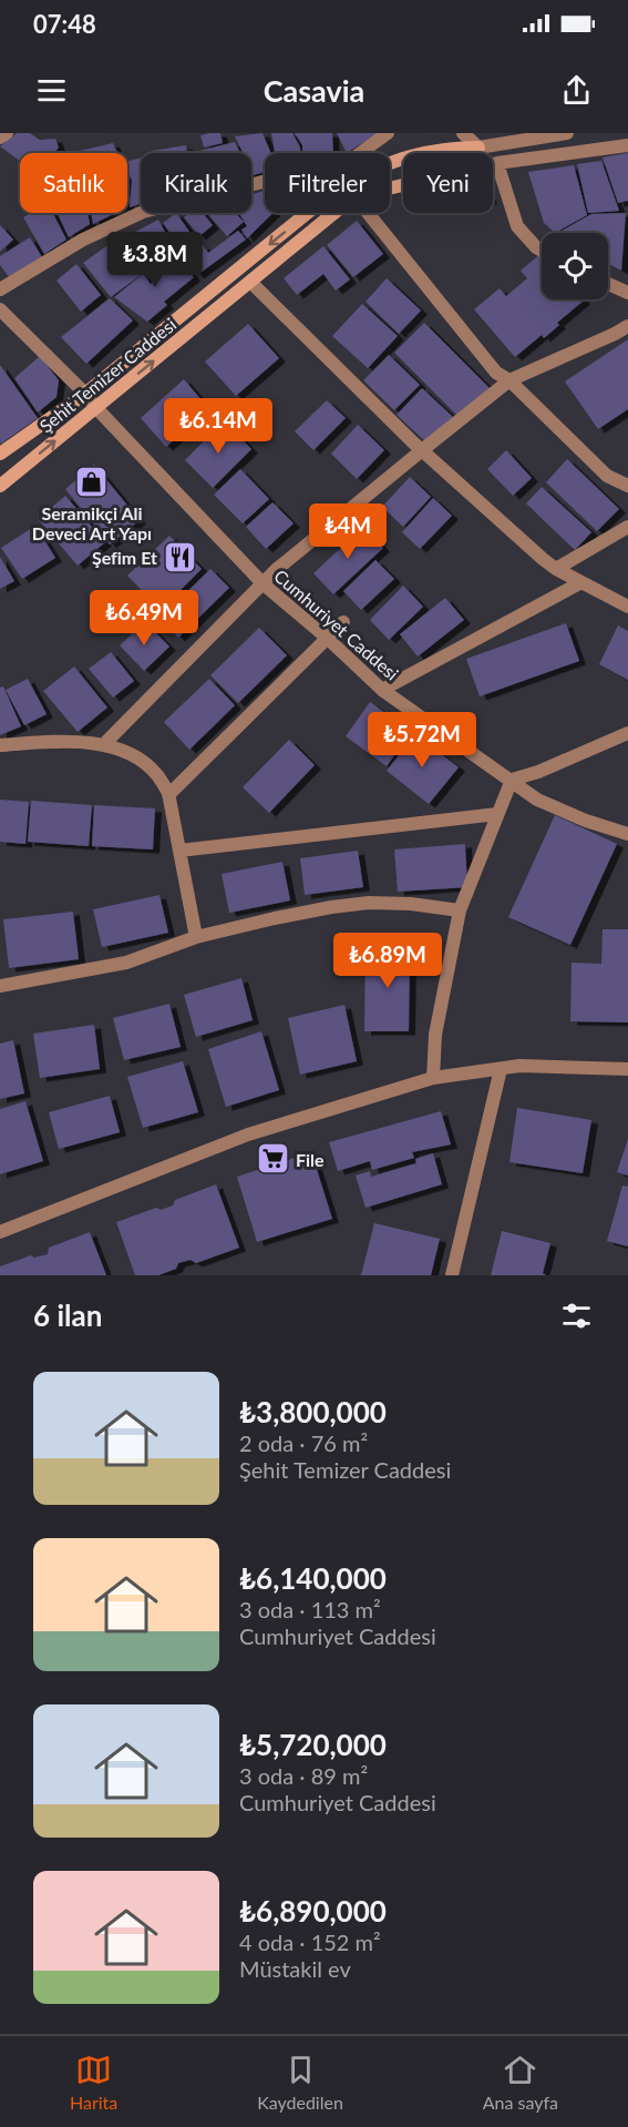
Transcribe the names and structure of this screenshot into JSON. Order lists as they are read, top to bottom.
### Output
{
  "streets": {
    "main road": ["Şehit Temizer Caddesi"],
    "street": ["Cumhuriyet Caddesi"]
  },
  "crossings": [
    ["Şehit Temizer Caddesi", "Cumhuriyet Caddesi"]
  ],
  "places": {
    "shop": ["Seramikçi Ali Deveci Art Yapı"],
    "restaurant": ["Şefim Et"],
    "supermarket": ["File"]
  },
  "page": {
    "status": "07:48",
    "header": "Casavia",
    "chip": [
      "Satılık",
      "Kiralık",
      "Filtreler",
      "Yeni"
    ],
    "price": [
      "₺3.8M",
      "₺6.14M",
      "₺4M",
      "₺6.49M",
      "₺5.72M",
      "₺6.89M"
    ],
    "heading": "6 ilan",
    "list": [
      {
        "name": "₺3,800,000",
        "note": "2 oda · 76 m² · Şehit Temizer Caddesi"
      },
      {
        "name": "₺6,140,000",
        "note": "3 oda · 113 m² · Cumhuriyet Caddesi"
      },
      {
        "name": "₺5,720,000",
        "note": "3 oda · 89 m² · Cumhuriyet Caddesi"
      },
      {
        "name": "₺6,890,000",
        "note": "4 oda · 152 m² · Müstakil ev"
      }
    ],
    "tabs": ["Harita", "Kaydedilen", "Ana sayfa"]
  }
}
